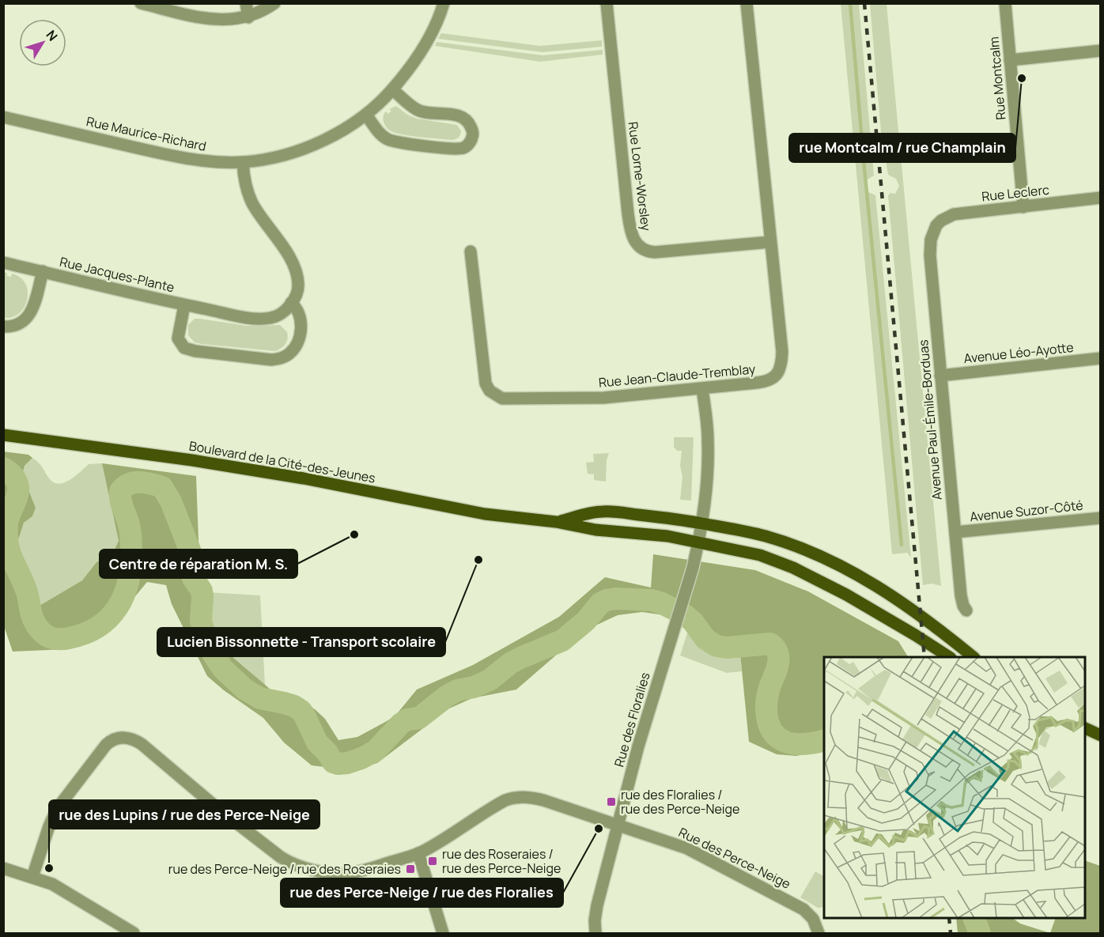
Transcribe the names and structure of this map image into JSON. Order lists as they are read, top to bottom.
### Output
{
  "streets": {
    "main road": ["Boulevard de la Cité-des-Jeunes"],
    "street": [
      "Rue Montcalm",
      "Rue Maurice-Richard",
      "Rue Lorne-Worsley",
      "Rue Leclerc",
      "Rue Jacques-Plante",
      "Avenue Léo-Ayotte",
      "Rue Jean-Claude-Tremblay",
      "Avenue Paul-Émile-Borduas",
      "Avenue Suzor-Côté",
      "Rue des Floralies",
      "Rue des Perce-Neige"
    ]
  },
  "crossings": [
    ["Rue Montcalm", "Rue Leclerc"],
    ["Rue Lorne-Worsley", "Rue Jean-Claude-Tremblay"],
    ["Rue Leclerc", "Avenue Paul-Émile-Borduas"],
    ["Avenue Léo-Ayotte", "Avenue Paul-Émile-Borduas"],
    ["Rue Jean-Claude-Tremblay", "Rue des Floralies"],
    ["Avenue Paul-Émile-Borduas", "Avenue Suzor-Côté"],
    ["Boulevard de la Cité-des-Jeunes", "Rue des Floralies"],
    ["Rue des Floralies", "Rue des Perce-Neige"]
  ],
  "places": {
    "other": [
      "rue Montcalm / rue Champlain",
      "Centre de réparation M. S.",
      "Lucien Bissonnette - Transport scolaire",
      "rue des Perce-Neige / rue des Floralies",
      "rue des Lupins / rue des Perce-Neige"
    ],
    "transit": ["rue des Floralies / rue des Perce-Neige", "rue des Roseraies / rue des Perce-Neige", "rue des Perce-Neige / rue des Roseraies"]
  },
  "north": "top right"
}
